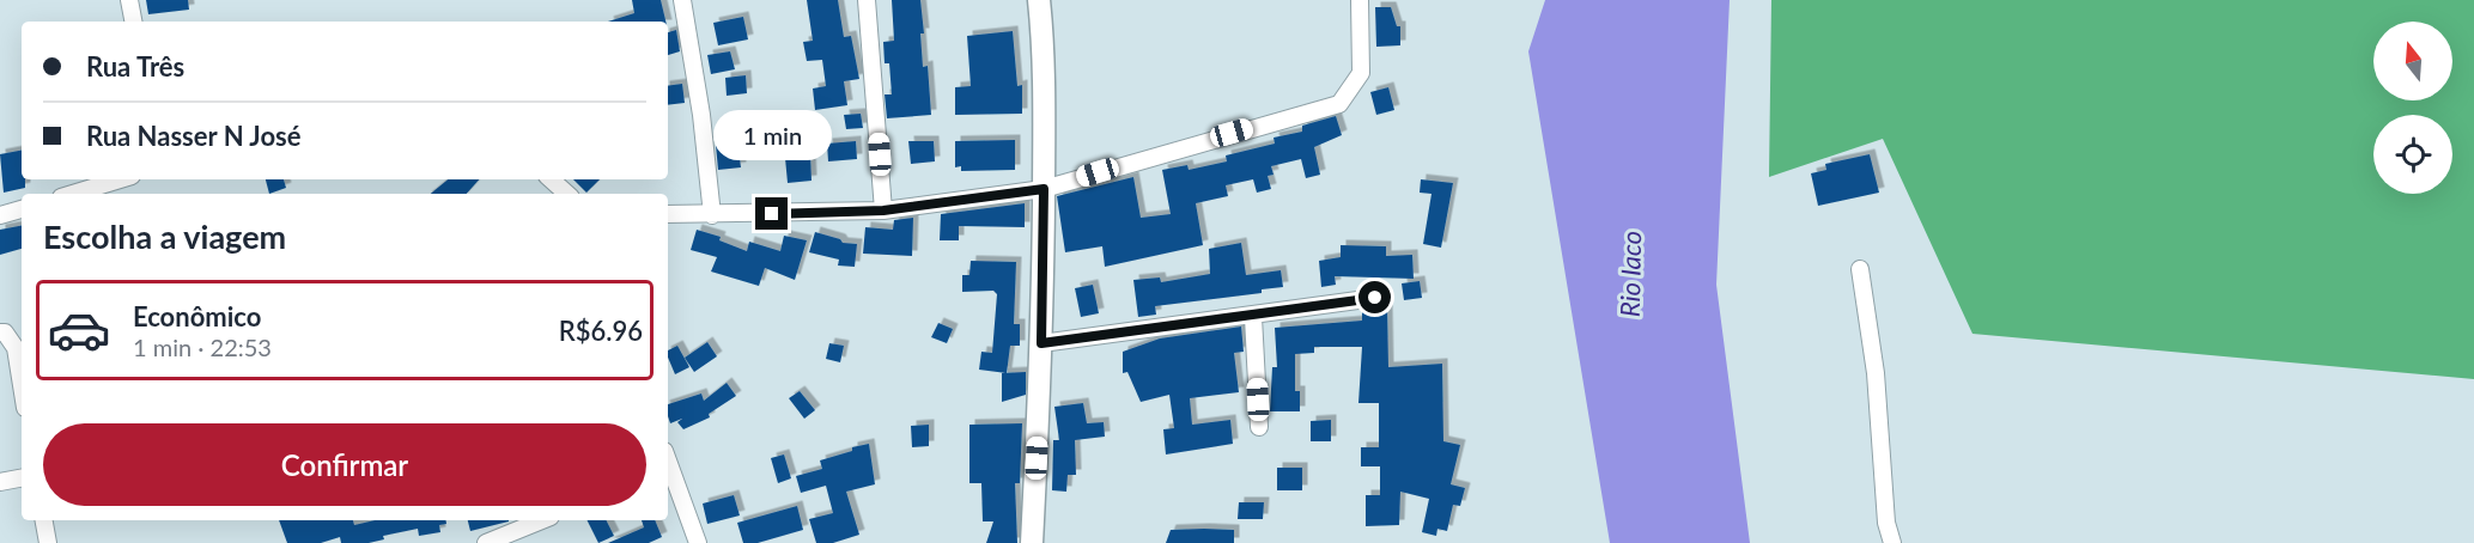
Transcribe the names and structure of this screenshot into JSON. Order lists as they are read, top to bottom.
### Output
{
  "water": ["Rio Iaco"],
  "north": "top",
  "page": {
    "banner": ["Rua Três", "Rua Nasser N José"],
    "bubble": "1 min",
    "heading": "Escolha a viagem",
    "list": [
      {
        "name": "Econômico",
        "note": "1 min · 22:53",
        "value": "R$6.96"
      }
    ],
    "buttons": "Confirmar"
  }
}
